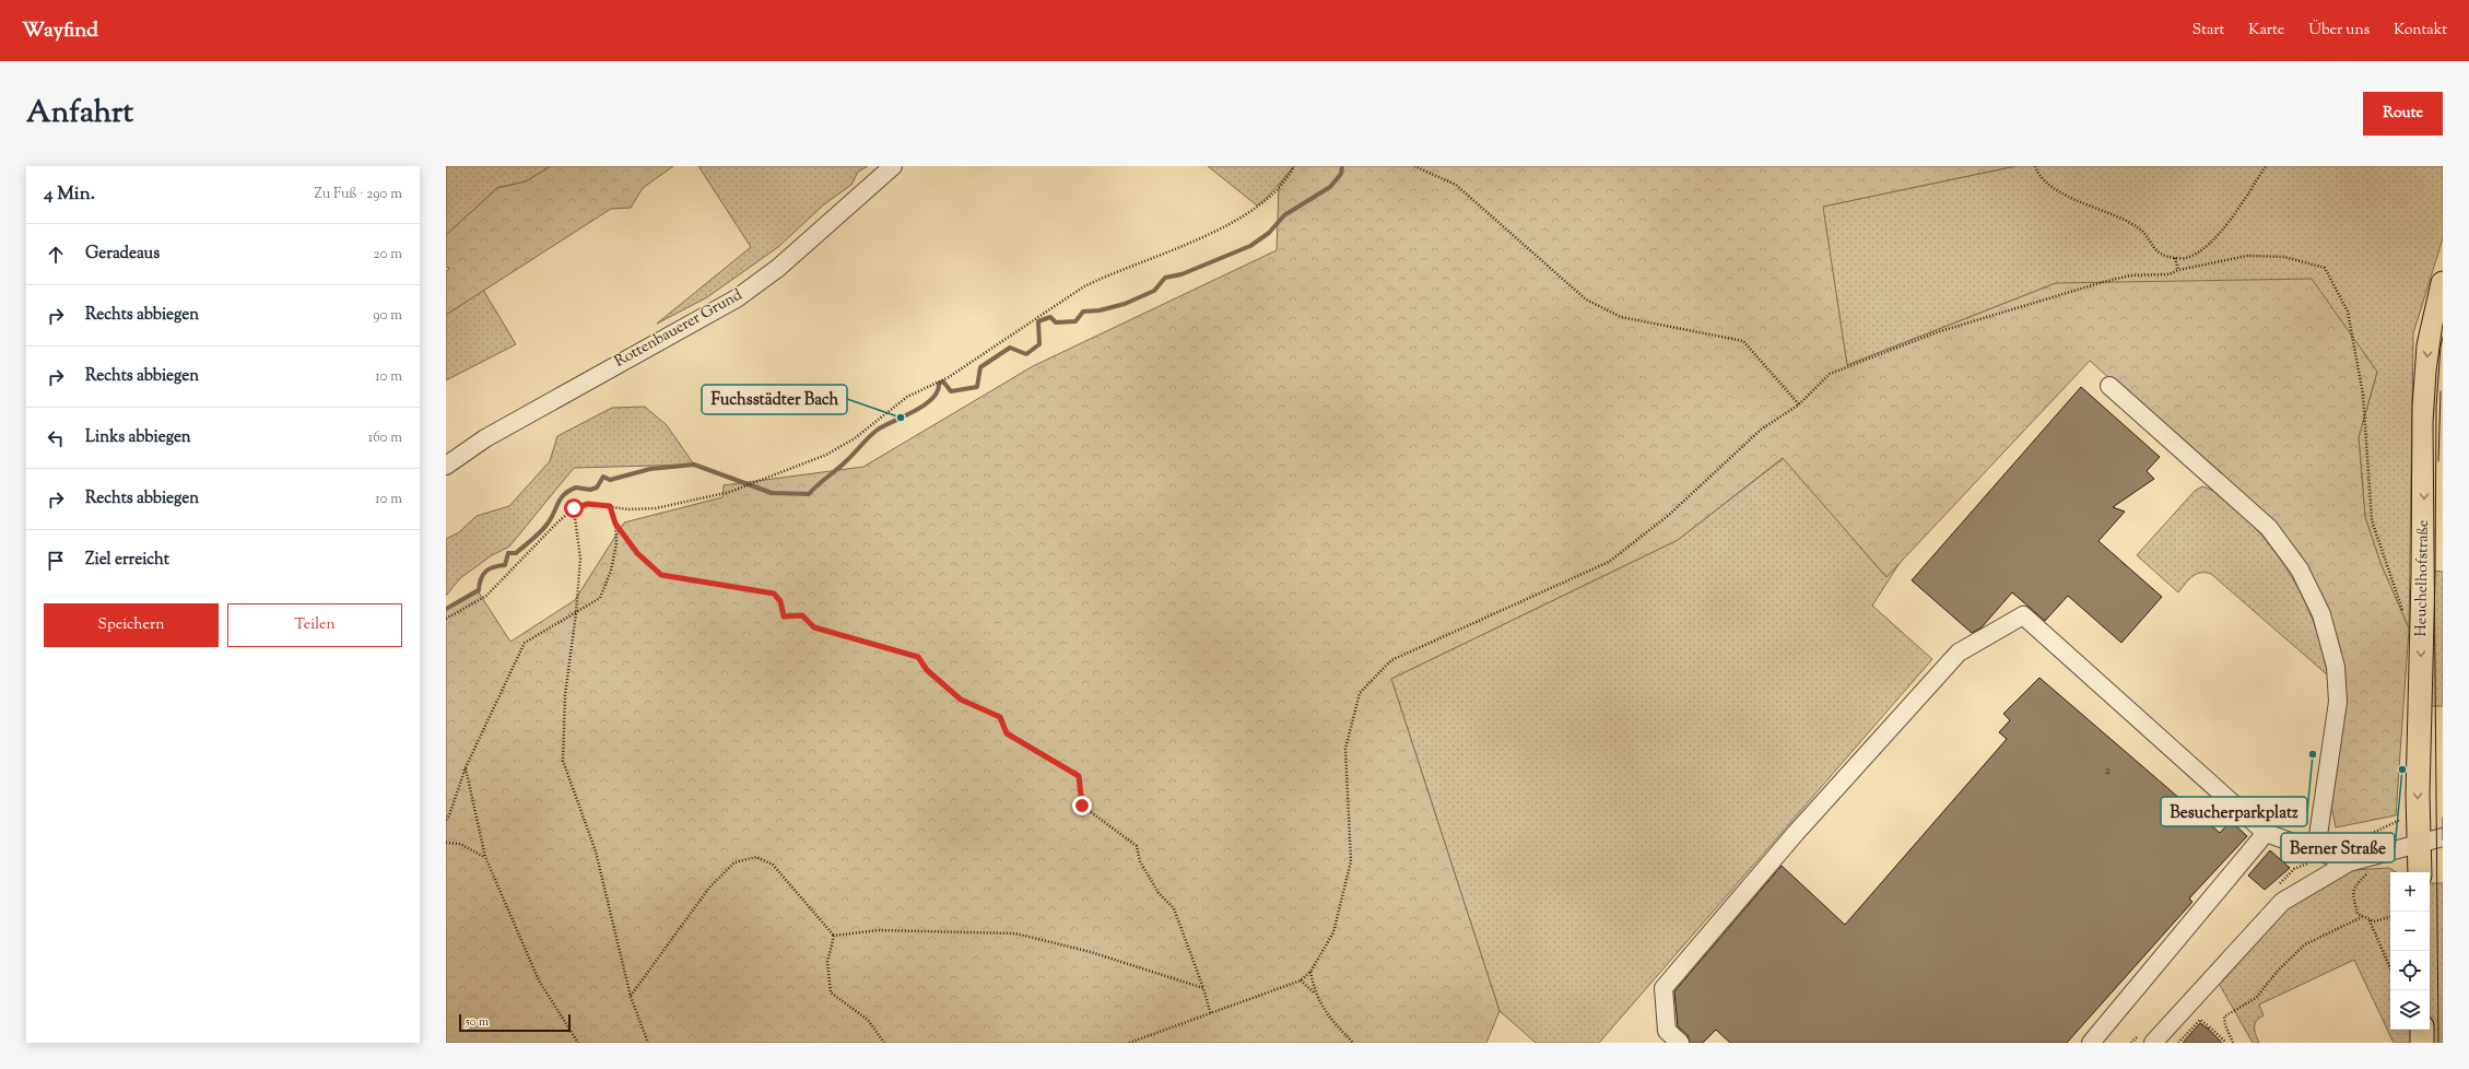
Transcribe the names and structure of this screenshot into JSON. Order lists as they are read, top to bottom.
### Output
{
  "streets": {
    "main road": ["Heuchelhofstraße"],
    "street": ["Rottenbauerer Grund"]
  },
  "one_way": ["Heuchelhofstraße"],
  "places": ["Fuchsstädter Bach", "Besucherparkplatz", "Berner Straße"],
  "house_numbers": ["2"],
  "scale_bar": "50 m",
  "page": {
    "header": "Wayfind",
    "nav": [
      "Start",
      "Karte",
      "Über uns",
      "Kontakt"
    ],
    "title": "Anfahrt",
    "buttons": [
      "Route",
      ["Speichern", "Teilen"]
    ],
    "heading": ["4 Min.", "Zu Fuß · 290 m"],
    "list": [
      ["Geradeaus", "20 m"],
      ["Rechts abbiegen", "90 m"],
      ["Rechts abbiegen", "10 m"],
      ["Links abbiegen", "160 m"],
      ["Rechts abbiegen", "10 m"],
      "Ziel erreicht"
    ],
    "map_buttons": ["+", "−"],
    "scale": "50 m"
  }
}
